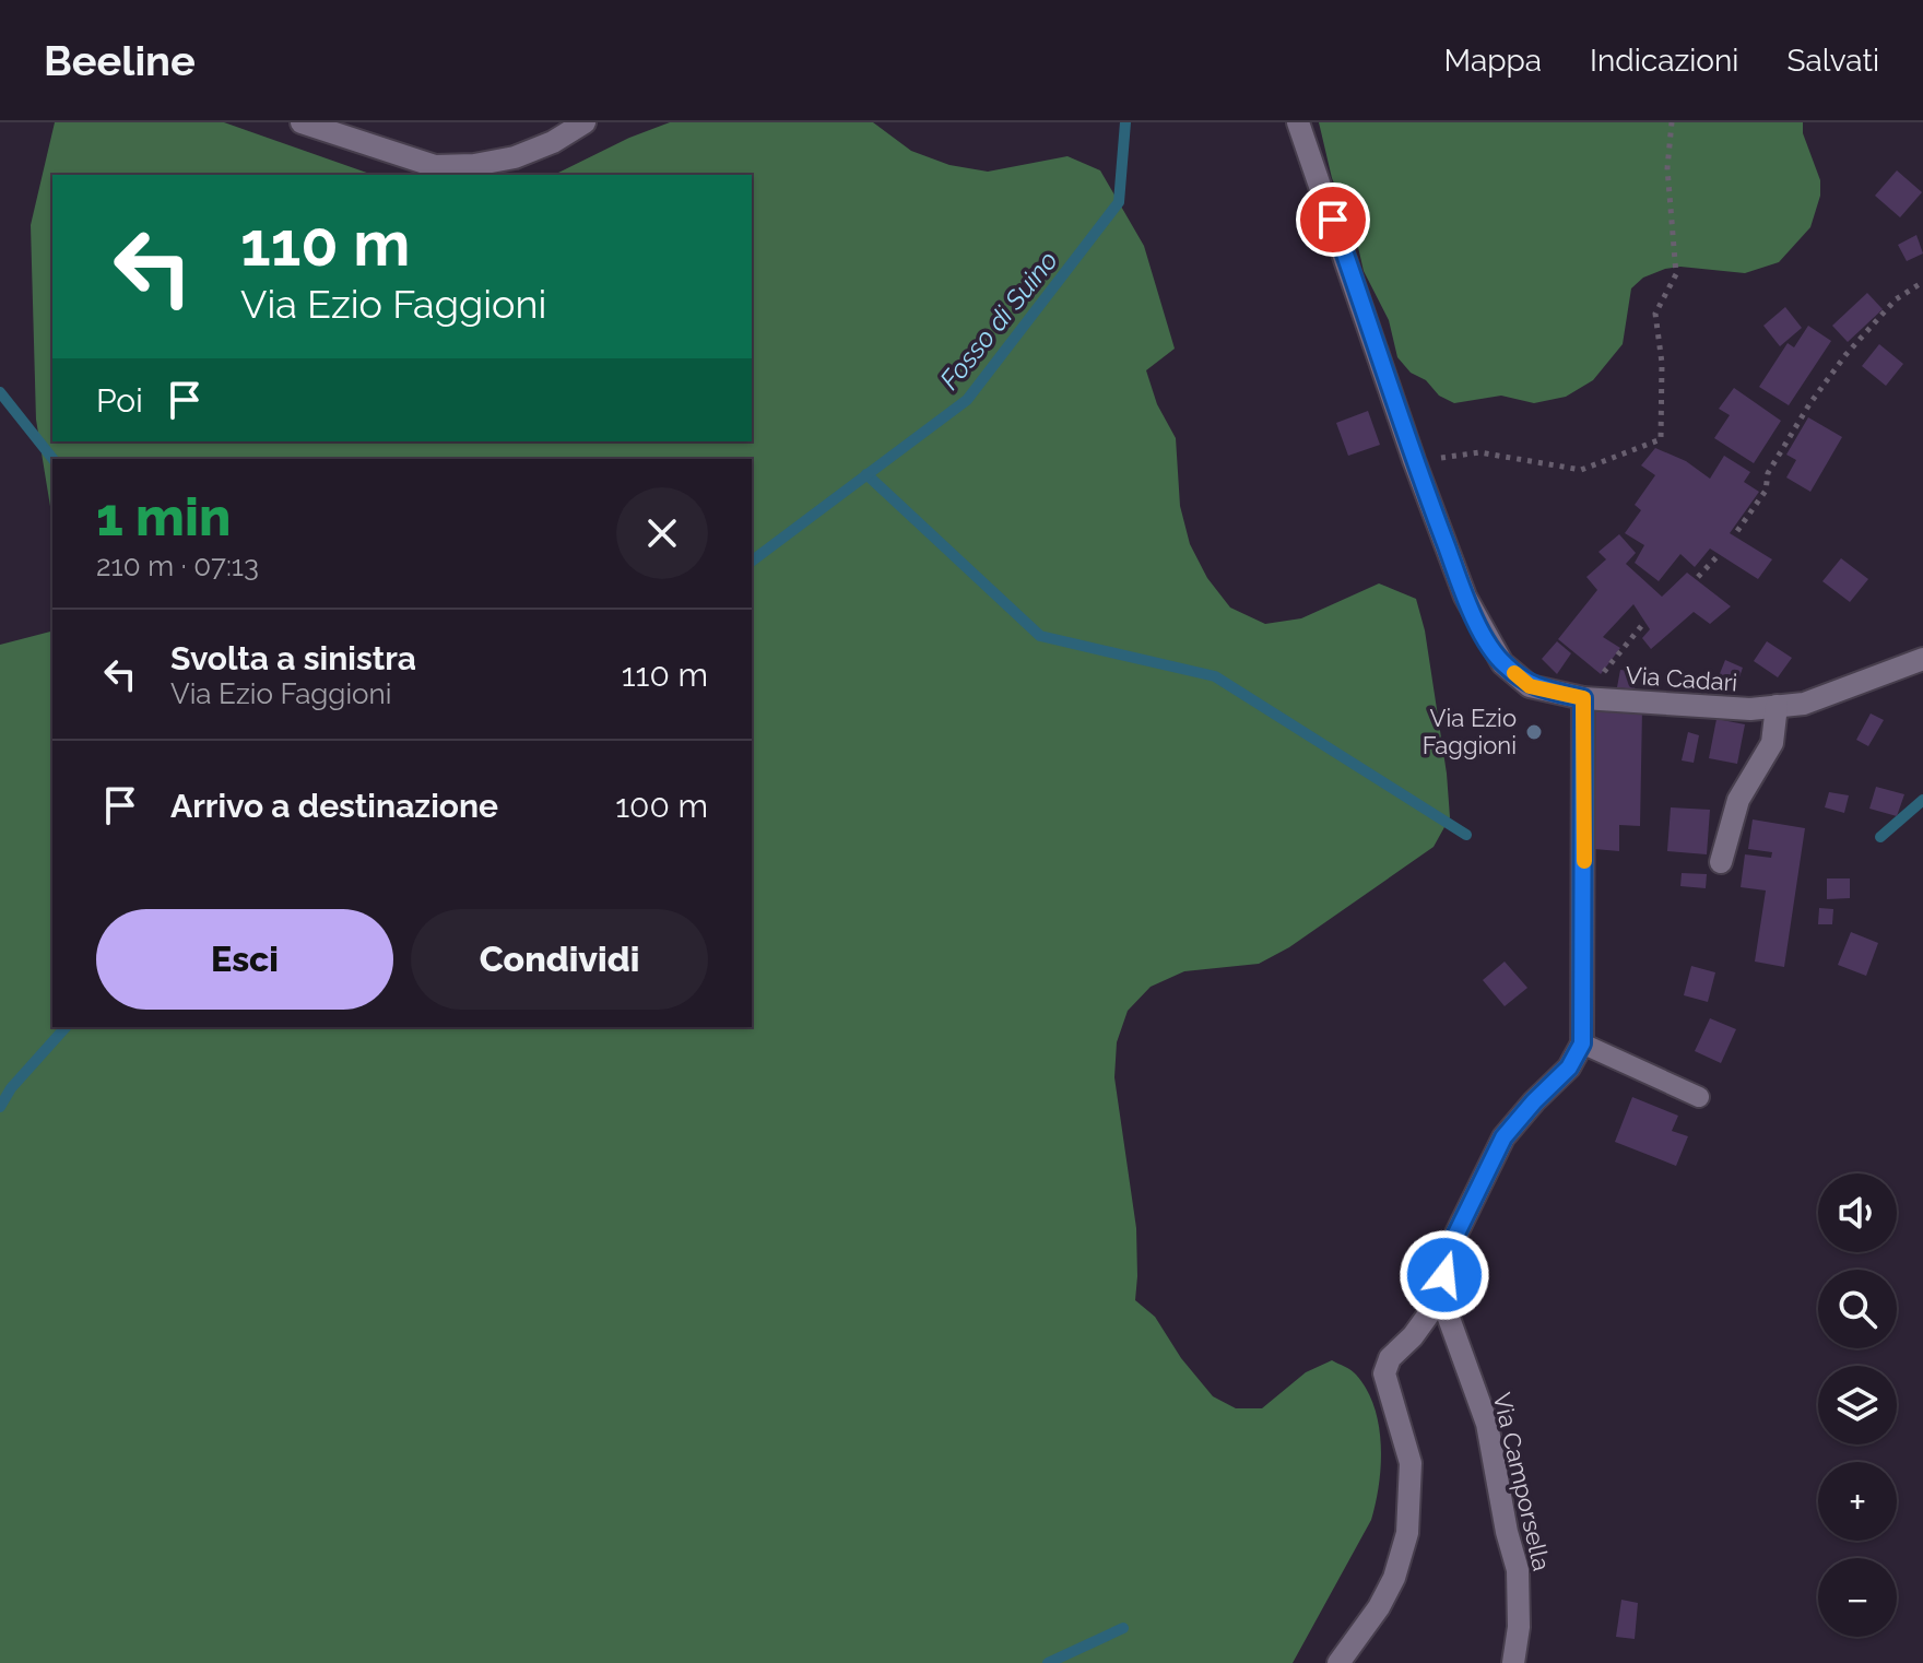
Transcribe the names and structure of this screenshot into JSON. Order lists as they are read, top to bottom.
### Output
{
  "streets": {
    "street": ["Via Cadari", "Via Camporsella"]
  },
  "water": ["Fosso di Suino"],
  "places": ["Via Ezio Faggioni"],
  "page": {
    "header": "Beeline",
    "nav": ["Mappa", "Indicazioni", "Salvati"],
    "turn": ["110 m", "Via Ezio Faggioni"],
    "then": "Poi",
    "heading": ["1 min", "210 m · 07:13"],
    "list": [
      {
        "name": "Svolta a sinistra",
        "note": "Via Ezio Faggioni",
        "value": "110 m"
      },
      {
        "name": "Arrivo a destinazione",
        "value": "100 m"
      }
    ],
    "buttons": ["Esci", "Condividi"],
    "map_buttons": ["+", "−"]
  }
}
